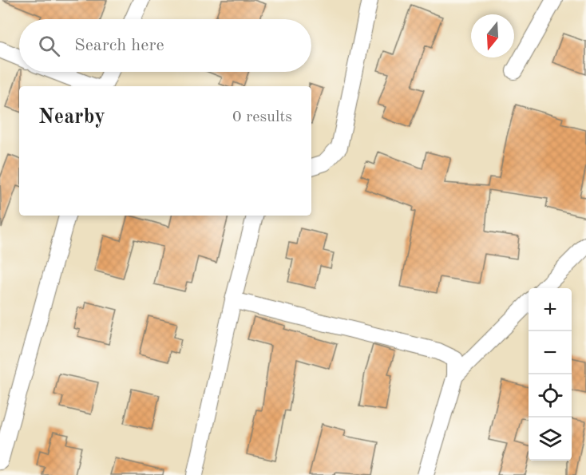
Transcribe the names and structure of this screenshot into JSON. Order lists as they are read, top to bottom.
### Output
{
  "north": "bottom",
  "page": {
    "search": "Search here",
    "heading": ["Nearby", "0 results"],
    "map_buttons": ["+", "−"]
  }
}
